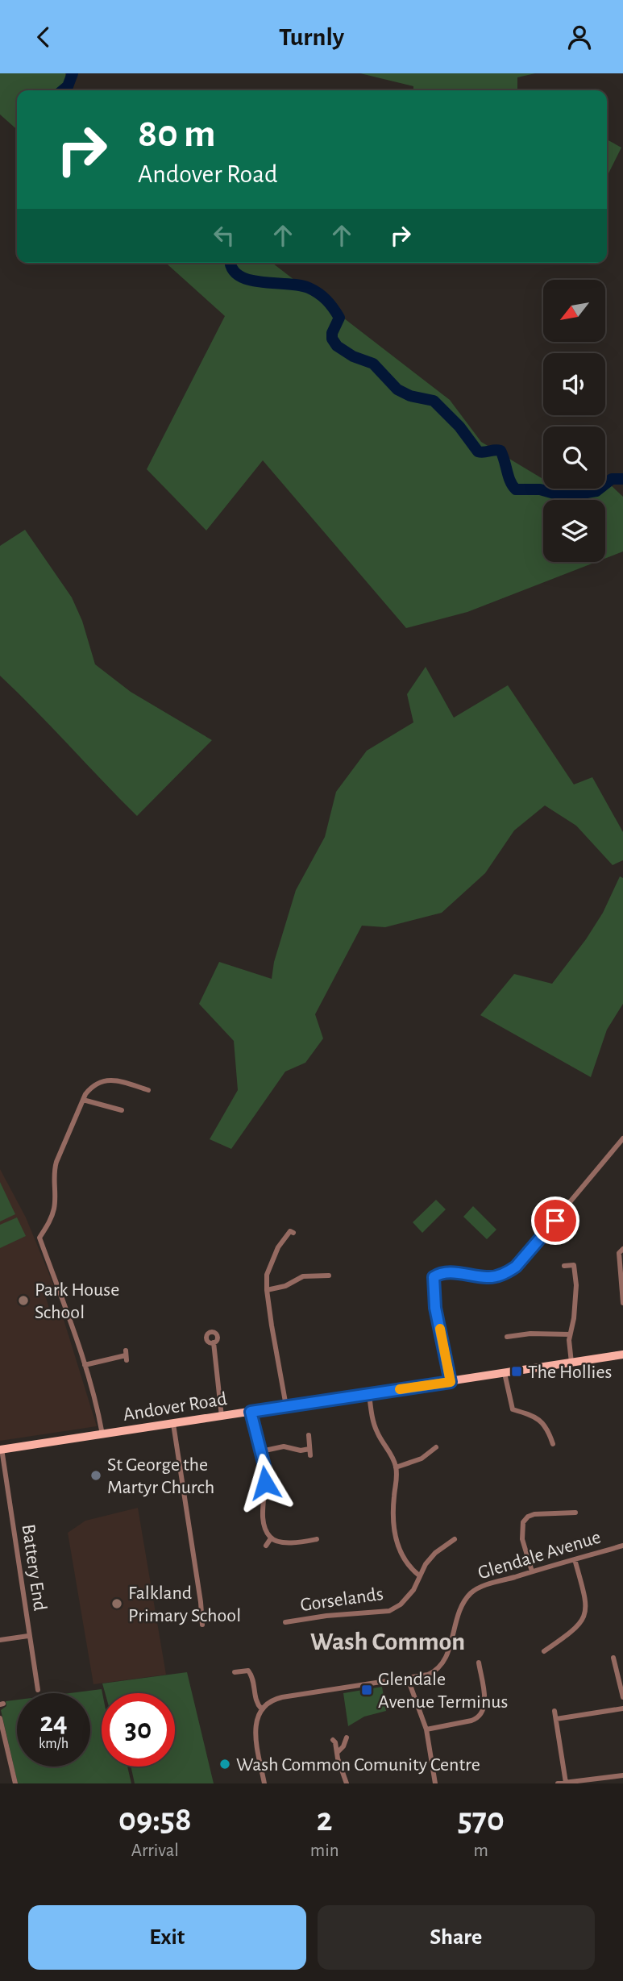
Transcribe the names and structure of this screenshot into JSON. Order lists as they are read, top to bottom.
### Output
{
  "streets": {
    "main road": ["Andover Road"],
    "street": ["Glendale Avenue", "Battery End", "Gorselands"]
  },
  "crossings": [
    ["Andover Road", "Battery End"]
  ],
  "districts": ["Wash Common"],
  "places": {
    "other": [
      "Park House School",
      "St George the Martyr Church",
      "Falkland Primary School",
      "Wash Common Comunity Centre"
    ],
    "transit": ["The Hollies", "Glendale Avenue Terminus"]
  },
  "north": "bottom left",
  "page": {
    "header": "Turnly",
    "turn": ["80 m", "Andover Road"],
    "speed": "24 km/h",
    "limit": "30",
    "eta": [
      "09:58",
      "Arrival",
      "2",
      "min",
      "570",
      "m"
    ],
    "buttons": ["Exit", "Share"]
  }
}
